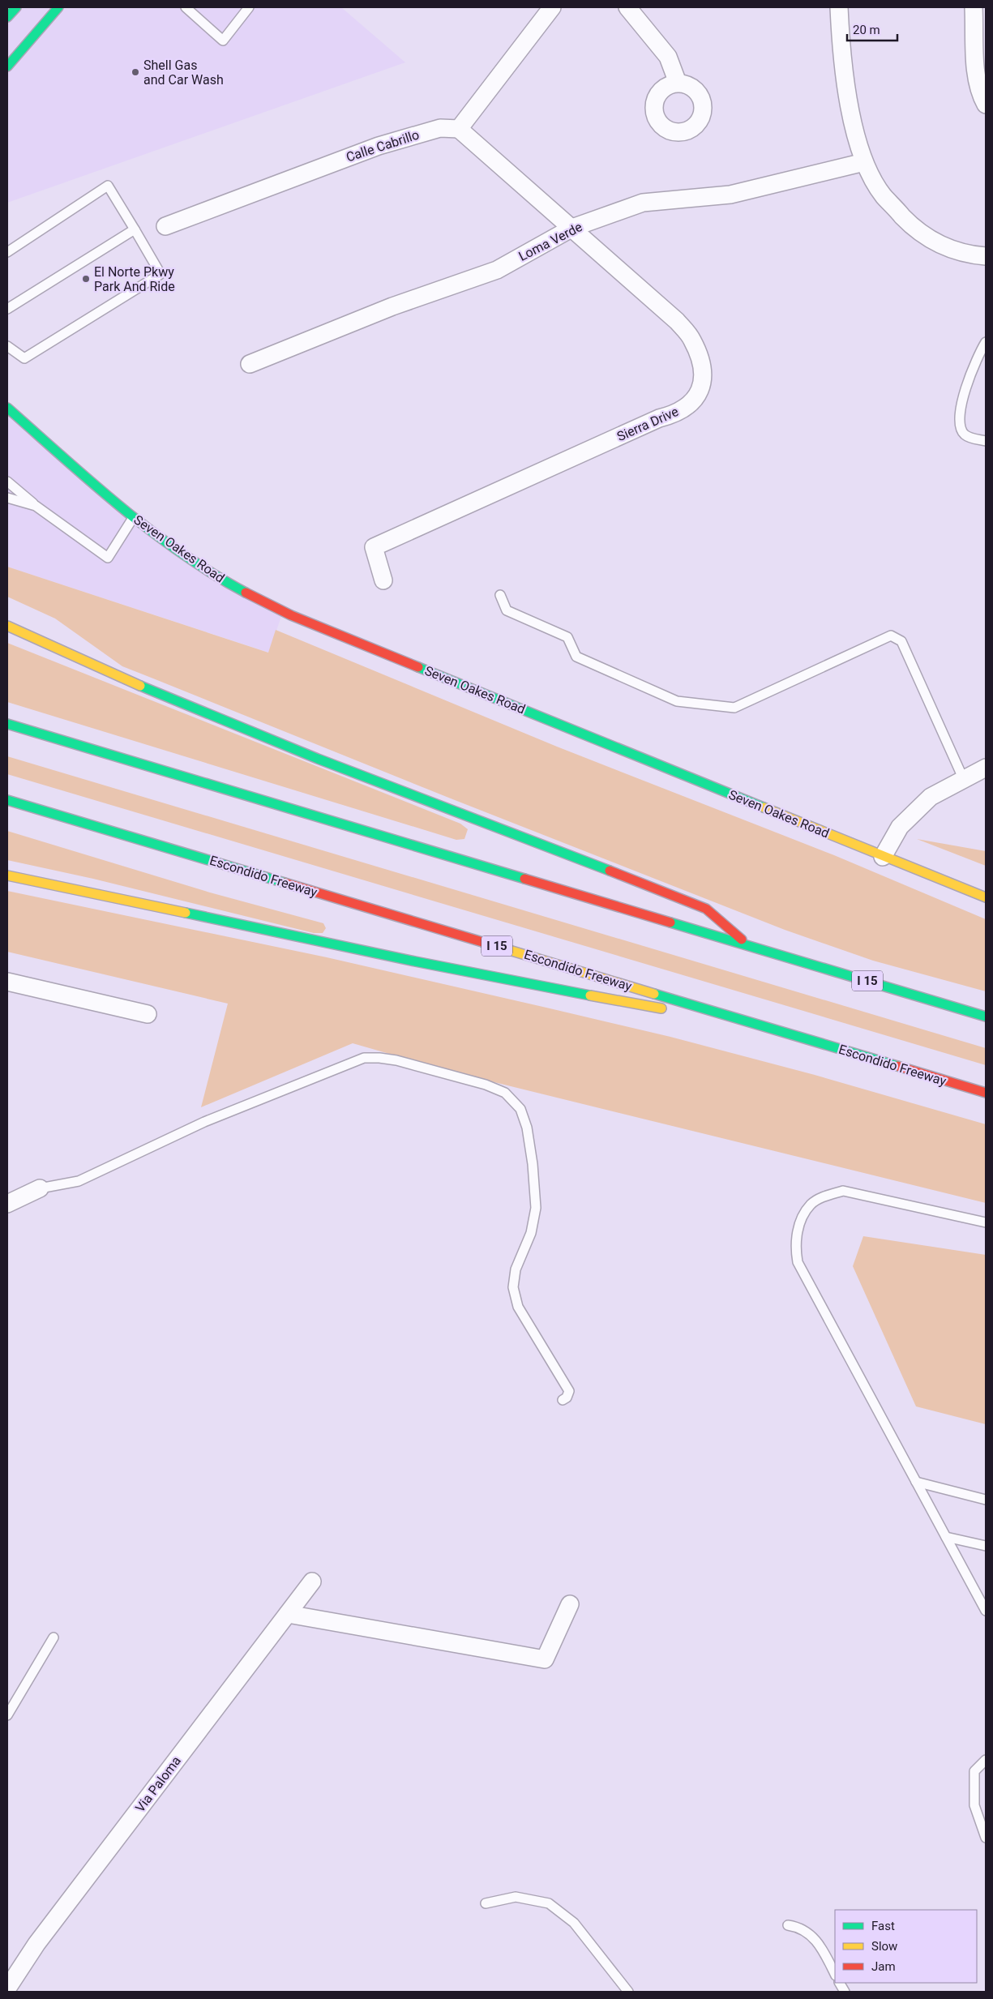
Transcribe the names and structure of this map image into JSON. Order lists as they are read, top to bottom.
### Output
{
  "streets": {
    "main road": ["Seven Oakes Road", "Escondido Freeway", "I 15"],
    "street": [
      "Calle Cabrillo",
      "Loma Verde",
      "Sierra Drive",
      "Via Paloma"
    ]
  },
  "crossings": [
    ["Calle Cabrillo", "Sierra Drive"],
    ["Loma Verde", "Sierra Drive"]
  ],
  "places": ["Shell Gas and Car Wash", "El Norte Pkwy Park And Ride"],
  "legend": ["Fast", "Slow", "Jam"],
  "scale_bar": "20 m"
}
